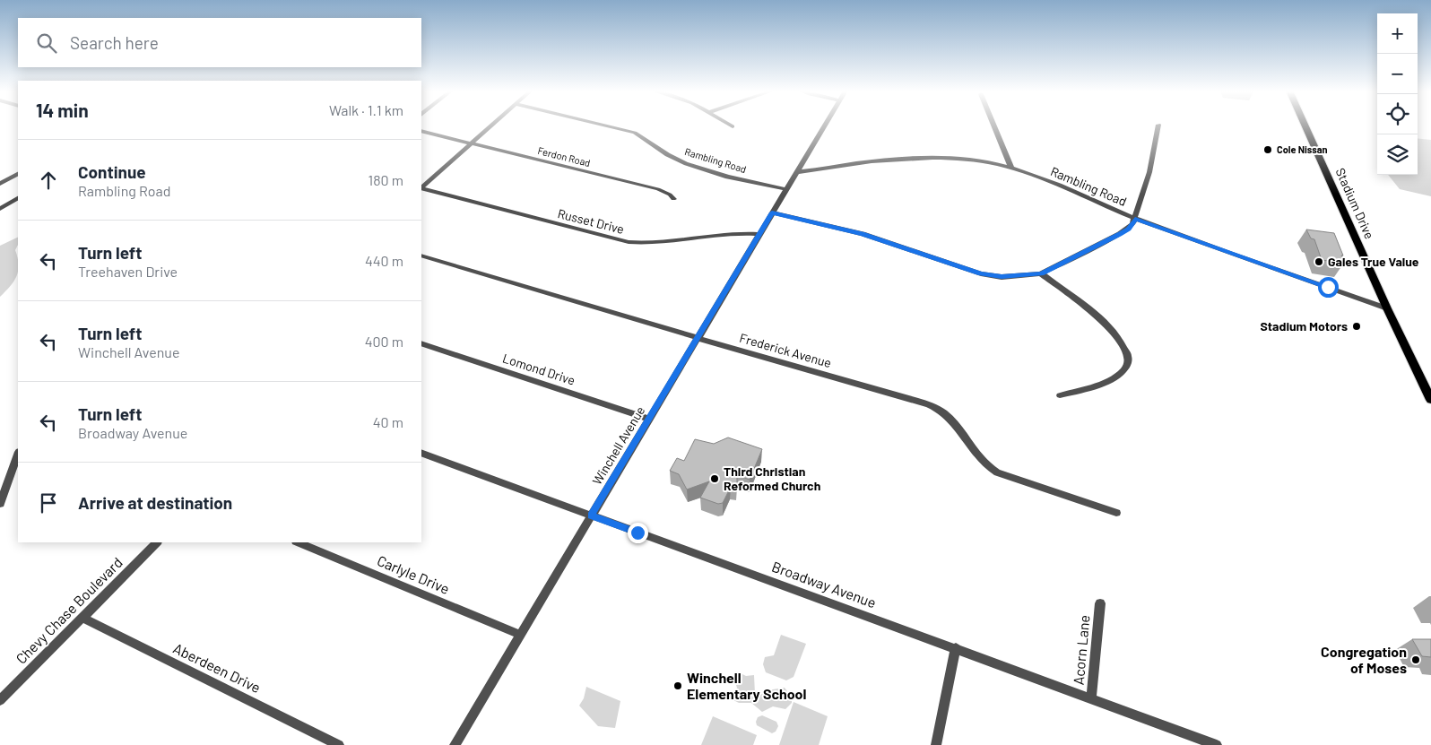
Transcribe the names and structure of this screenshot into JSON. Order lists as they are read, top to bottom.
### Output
{
  "streets": {
    "main road": ["Stadium Drive"],
    "street": [
      "Ferdon Road",
      "Rambling Road",
      "Russet Drive",
      "Frederick Avenue",
      "Lomond Drive",
      "Winchell Avenue",
      "Carlyle Drive",
      "Broadway Avenue",
      "Chevy Chase Boulevard",
      "Acorn Lane",
      "Aberdeen Drive"
    ]
  },
  "crossings": [
    ["Rambling Road", "Stadium Drive"],
    ["Rambling Road", "Winchell Avenue"],
    ["Russet Drive", "Winchell Avenue"],
    ["Frederick Avenue", "Winchell Avenue"],
    ["Lomond Drive", "Winchell Avenue"],
    ["Winchell Avenue", "Carlyle Drive"],
    ["Winchell Avenue", "Broadway Avenue"],
    ["Broadway Avenue", "Acorn Lane"],
    ["Chevy Chase Boulevard", "Aberdeen Drive"]
  ],
  "places": [
    "Cole Nissan",
    "Gales True Value",
    "Stadium Motors",
    "Third Christian Reformed Church",
    "Congregation of Moses",
    "Winchell Elementary School"
  ],
  "page": {
    "map_buttons": ["+", "−"],
    "search": "Search here",
    "heading": ["14 min", "Walk · 1.1 km"],
    "list": [
      ["Continue", "Rambling Road", "180 m"],
      ["Turn left", "Treehaven Drive", "440 m"],
      ["Turn left", "Winchell Avenue", "400 m"],
      ["Turn left", "Broadway Avenue", "40 m"],
      "Arrive at destination"
    ]
  }
}
